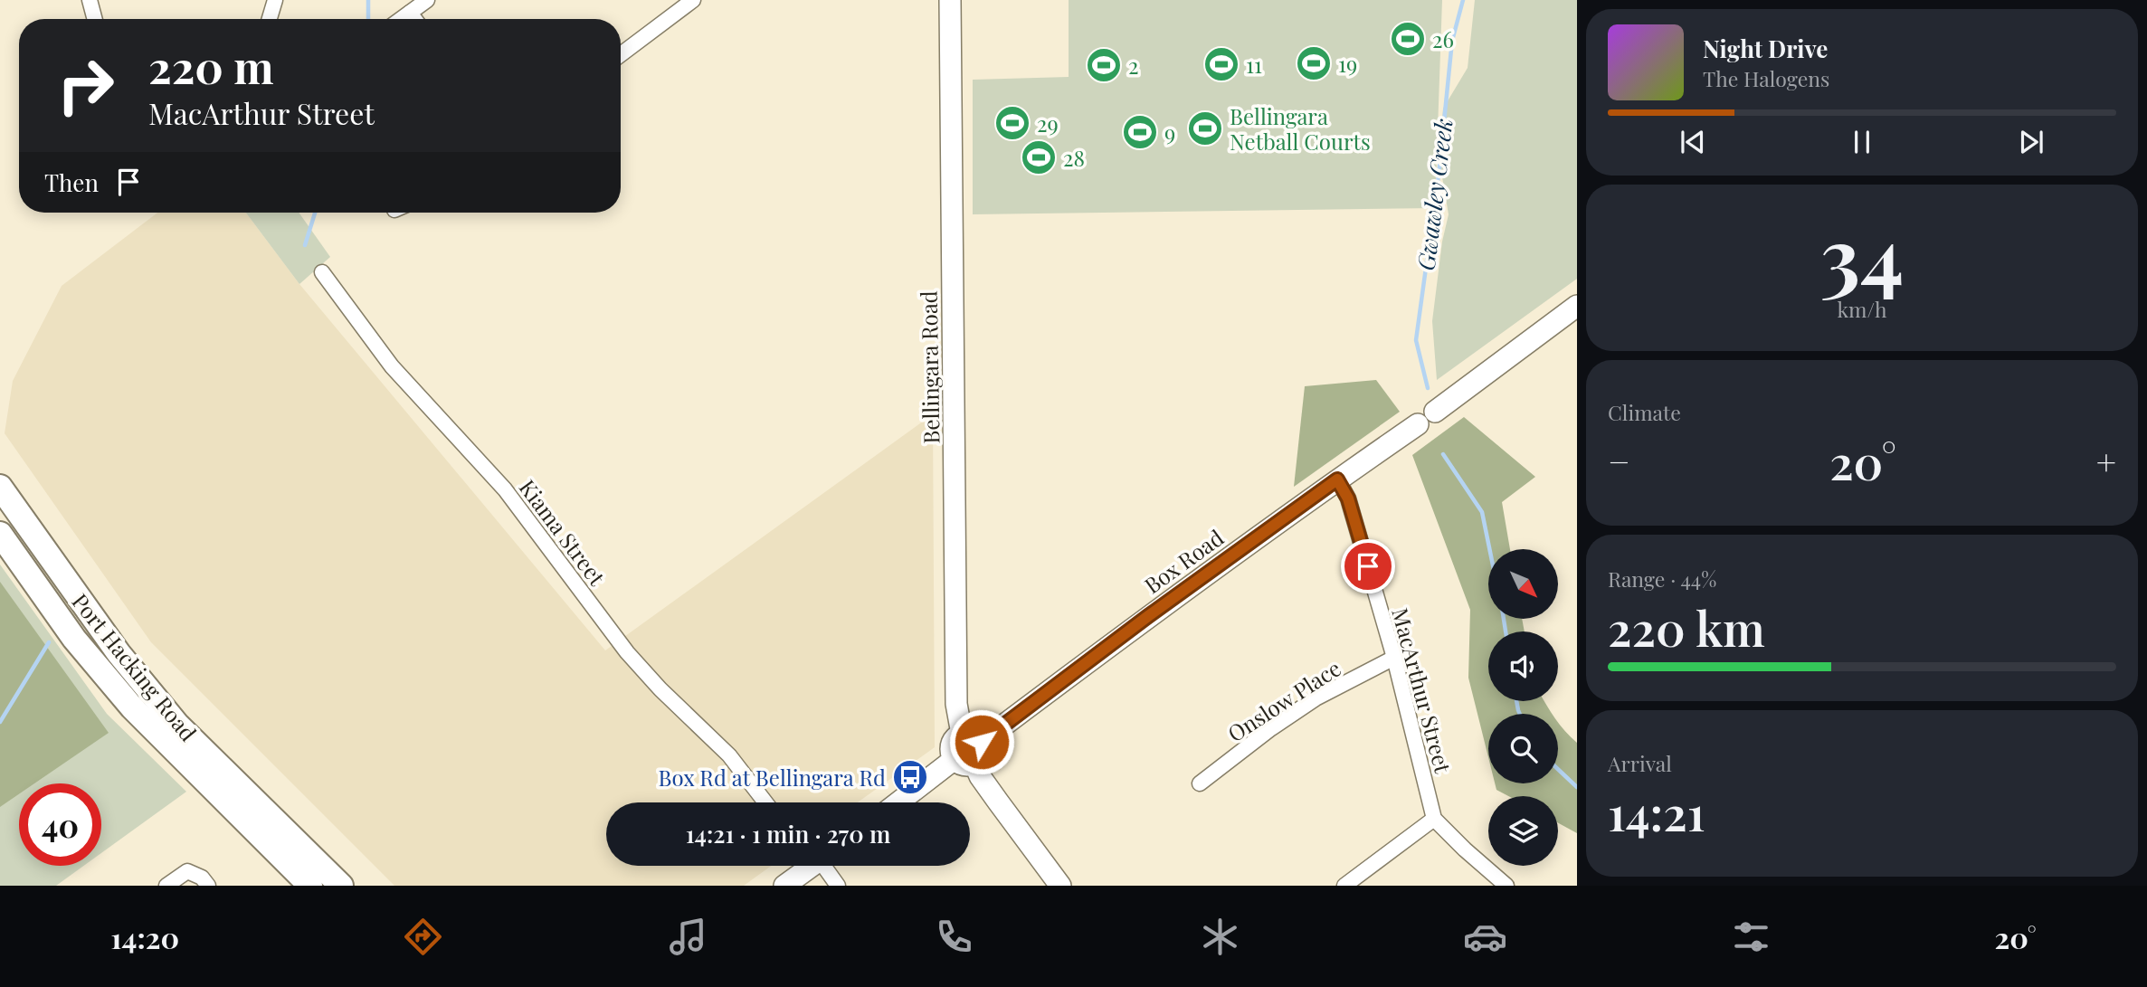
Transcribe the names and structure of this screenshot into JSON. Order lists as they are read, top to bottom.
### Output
{
  "streets": {
    "main road": ["Port Hacking Road"],
    "street": [
      "Bellingara Road",
      "Kiama Street",
      "Box Road",
      "MacArthur Street",
      "Onslow Place"
    ]
  },
  "crossings": [
    ["Bellingara Road", "Box Road"],
    ["Box Road", "MacArthur Street"],
    ["MacArthur Street", "Onslow Place"]
  ],
  "water": ["Gwawley Creek"],
  "places": {
    "sports": [
      "26",
      "19",
      "11",
      "2",
      "29",
      "Bellingara Netball Courts",
      "9",
      "28"
    ],
    "bus stop": ["Box Rd at Bellingara Rd"]
  },
  "north": "bottom right",
  "page": {
    "turn": ["220 m", "MacArthur Street"],
    "song": ["Night Drive", "The Halogens"],
    "then": "Then",
    "tile": [
      ["34", "km/h"],
      "Climate",
      ["Range · 44%", "220 km"],
      ["Arrival", "14:21"]
    ],
    "heat": ["−", "20°", "+"],
    "limit": "40",
    "trip": "14:21 · 1 min · 270 m",
    "tabs": ["14:20", "20°"]
  }
}
